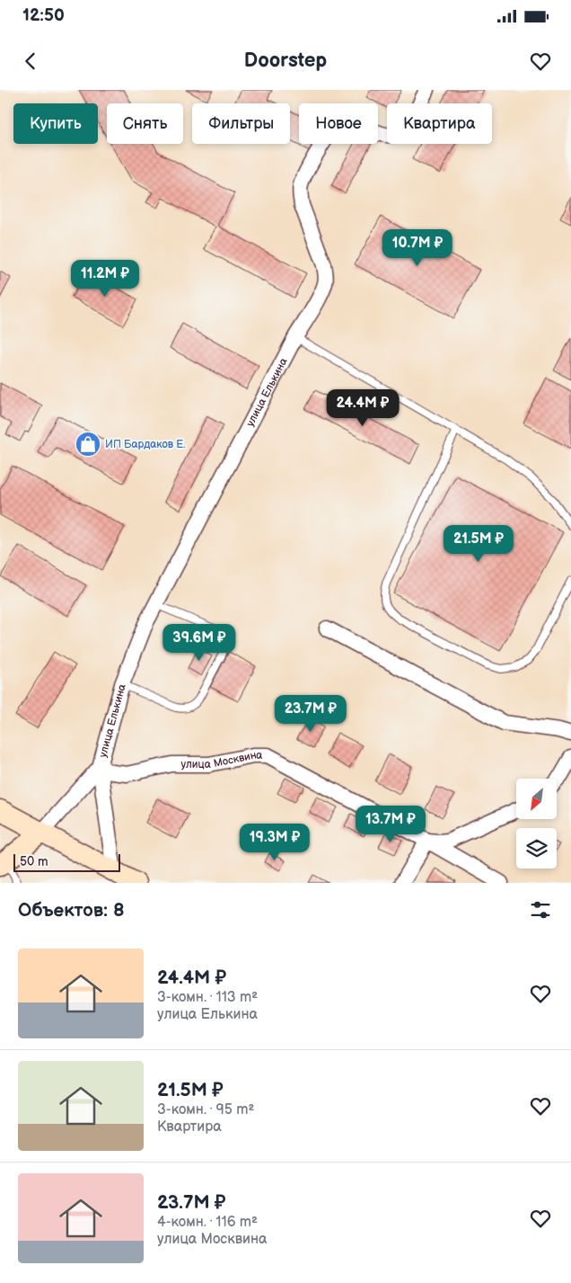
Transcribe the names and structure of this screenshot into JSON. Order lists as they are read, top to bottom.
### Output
{
  "streets": {
    "street": ["улица Елькина", "улица Москвина"]
  },
  "crossings": [
    ["улица Елькина", "улица Москвина"]
  ],
  "places": {
    "shop": ["ИП Бардаков Е."]
  },
  "scale_bar": "50 m",
  "north": "bottom left",
  "page": {
    "status": "12:50",
    "header": "Doorstep",
    "chip": [
      "Купить",
      "Снять",
      "Фильтры",
      "Новое",
      "Квартира"
    ],
    "price": [
      "10.7M ₽",
      "11.2M ₽",
      "24.4M ₽",
      "21.5M ₽",
      "39.6M ₽",
      "23.7M ₽",
      "13.7M ₽",
      "19.3M ₽"
    ],
    "scale": "50 m",
    "heading": "Объектов: 8",
    "list": [
      {
        "name": "24.4M ₽",
        "note": "3-комн. · 113 m² · улица Елькина"
      },
      {
        "name": "21.5M ₽",
        "note": "3-комн. · 95 m² · Квартира"
      },
      {
        "name": "23.7M ₽",
        "note": "4-комн. · 116 m² · улица Москвина"
      }
    ]
  }
}
